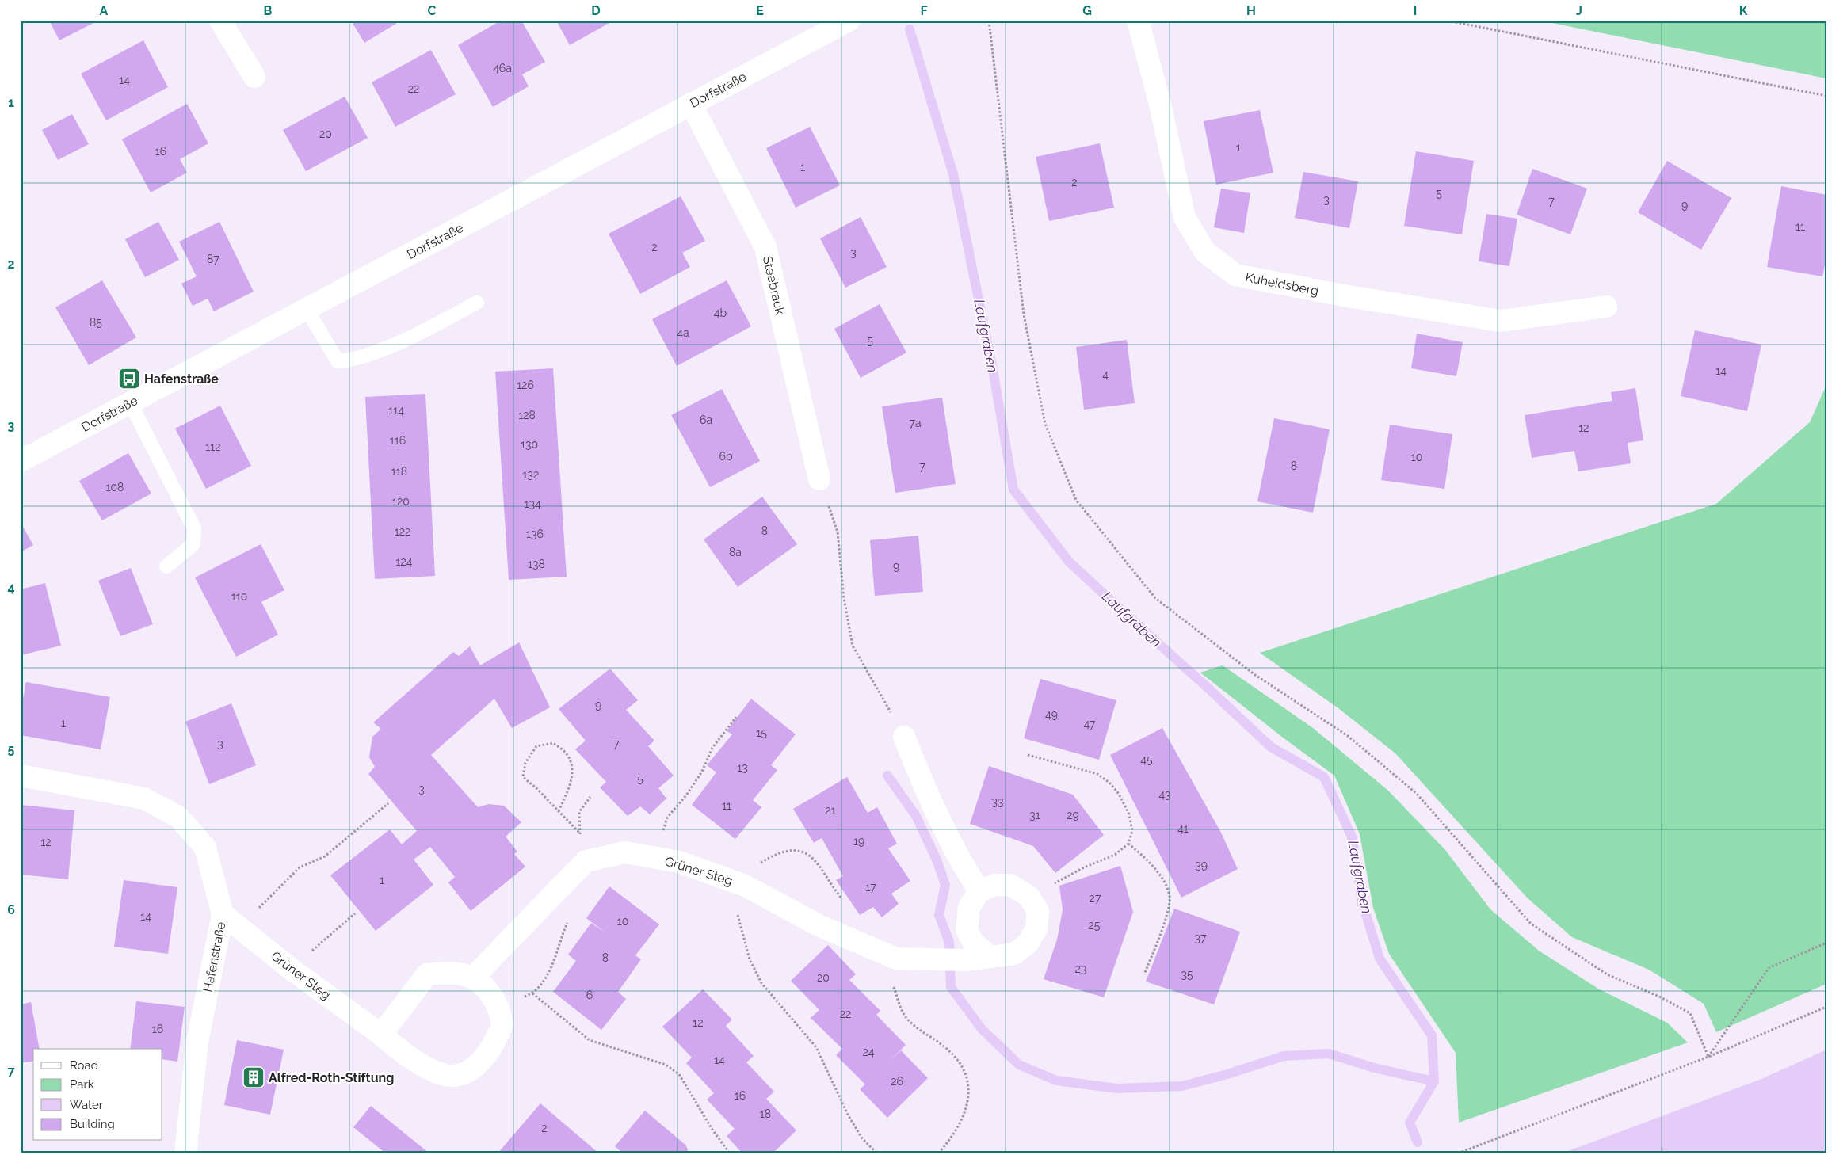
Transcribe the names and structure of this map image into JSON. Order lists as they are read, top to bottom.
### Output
{
  "streets": {
    "street": [
      "Dorfstraße",
      "Kuheidsberg",
      "Steebrack",
      "Grüner Steg",
      "Hafenstraße"
    ]
  },
  "crossings": [
    ["Dorfstraße", "Steebrack"],
    ["Grüner Steg", "Hafenstraße"]
  ],
  "water": ["Laufgraben"],
  "places": {
    "bus stop": ["Hafenstraße"],
    "building": ["Alfred-Roth-Stiftung"]
  },
  "house_numbers": [
    "46a",
    "14",
    "22",
    "20",
    "1",
    "16",
    "1",
    "2",
    "5",
    "3",
    "7",
    "9",
    "11",
    "2",
    "3",
    "87",
    "4b",
    "85",
    "4a",
    "5",
    "14",
    "4",
    "126",
    "114",
    "128",
    "6a",
    "7a",
    "12",
    "116",
    "130",
    "112",
    "6b",
    "10",
    "8",
    "7",
    "118",
    "132",
    "108",
    "120",
    "134",
    "8",
    "122",
    "136",
    "8a",
    "124",
    "138",
    "9",
    "110",
    "9",
    "49",
    "1",
    "47",
    "15",
    "3",
    "7",
    "45",
    "13",
    "5",
    "3",
    "43",
    "33",
    "11",
    "21",
    "31",
    "29",
    "41",
    "19",
    "12",
    "39",
    "1",
    "17",
    "27",
    "14",
    "10",
    "25",
    "37",
    "8",
    "23",
    "35",
    "20",
    "6",
    "22",
    "12",
    "16",
    "24",
    "14",
    "26",
    "16",
    "18",
    "2"
  ],
  "legend": [
    "Road",
    "Park",
    "Water",
    "Building"
  ],
  "grid": {
    "columns": [
      "A",
      "B",
      "C",
      "D",
      "E",
      "F",
      "G",
      "H",
      "I",
      "J",
      "K"
    ],
    "rows": [
      "1",
      "2",
      "3",
      "4",
      "5",
      "6",
      "7"
    ]
  }
}
